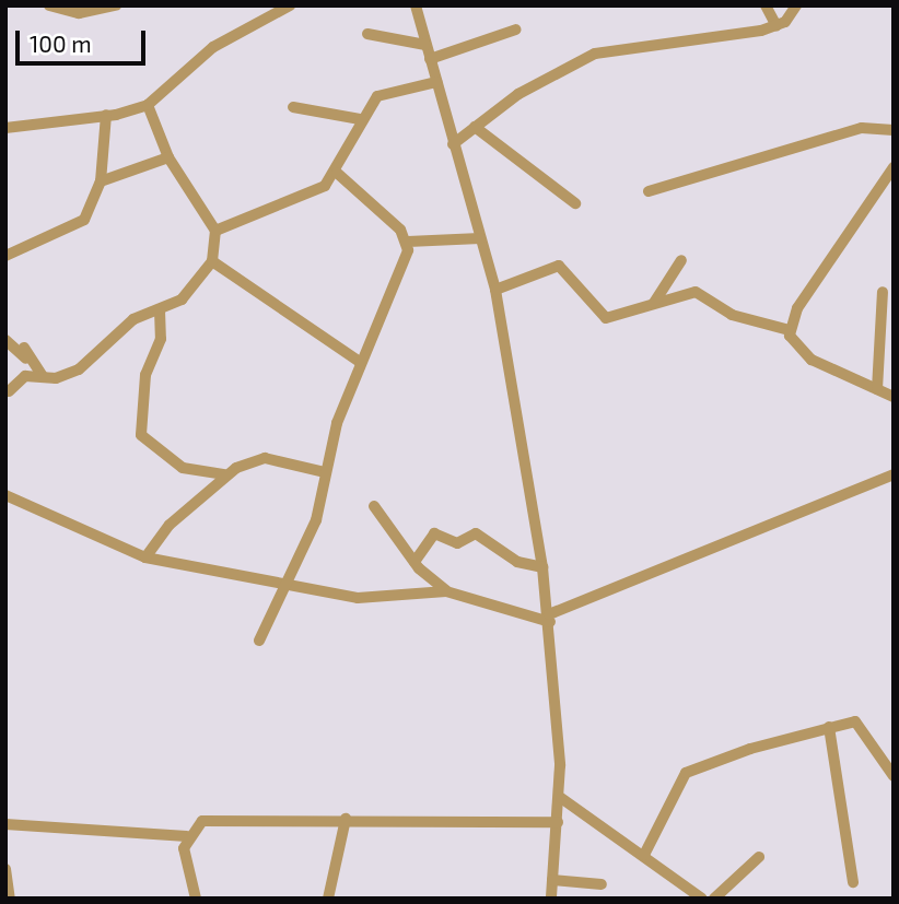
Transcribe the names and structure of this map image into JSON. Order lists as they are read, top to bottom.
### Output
{
  "scale_bar": "100 m"
}
